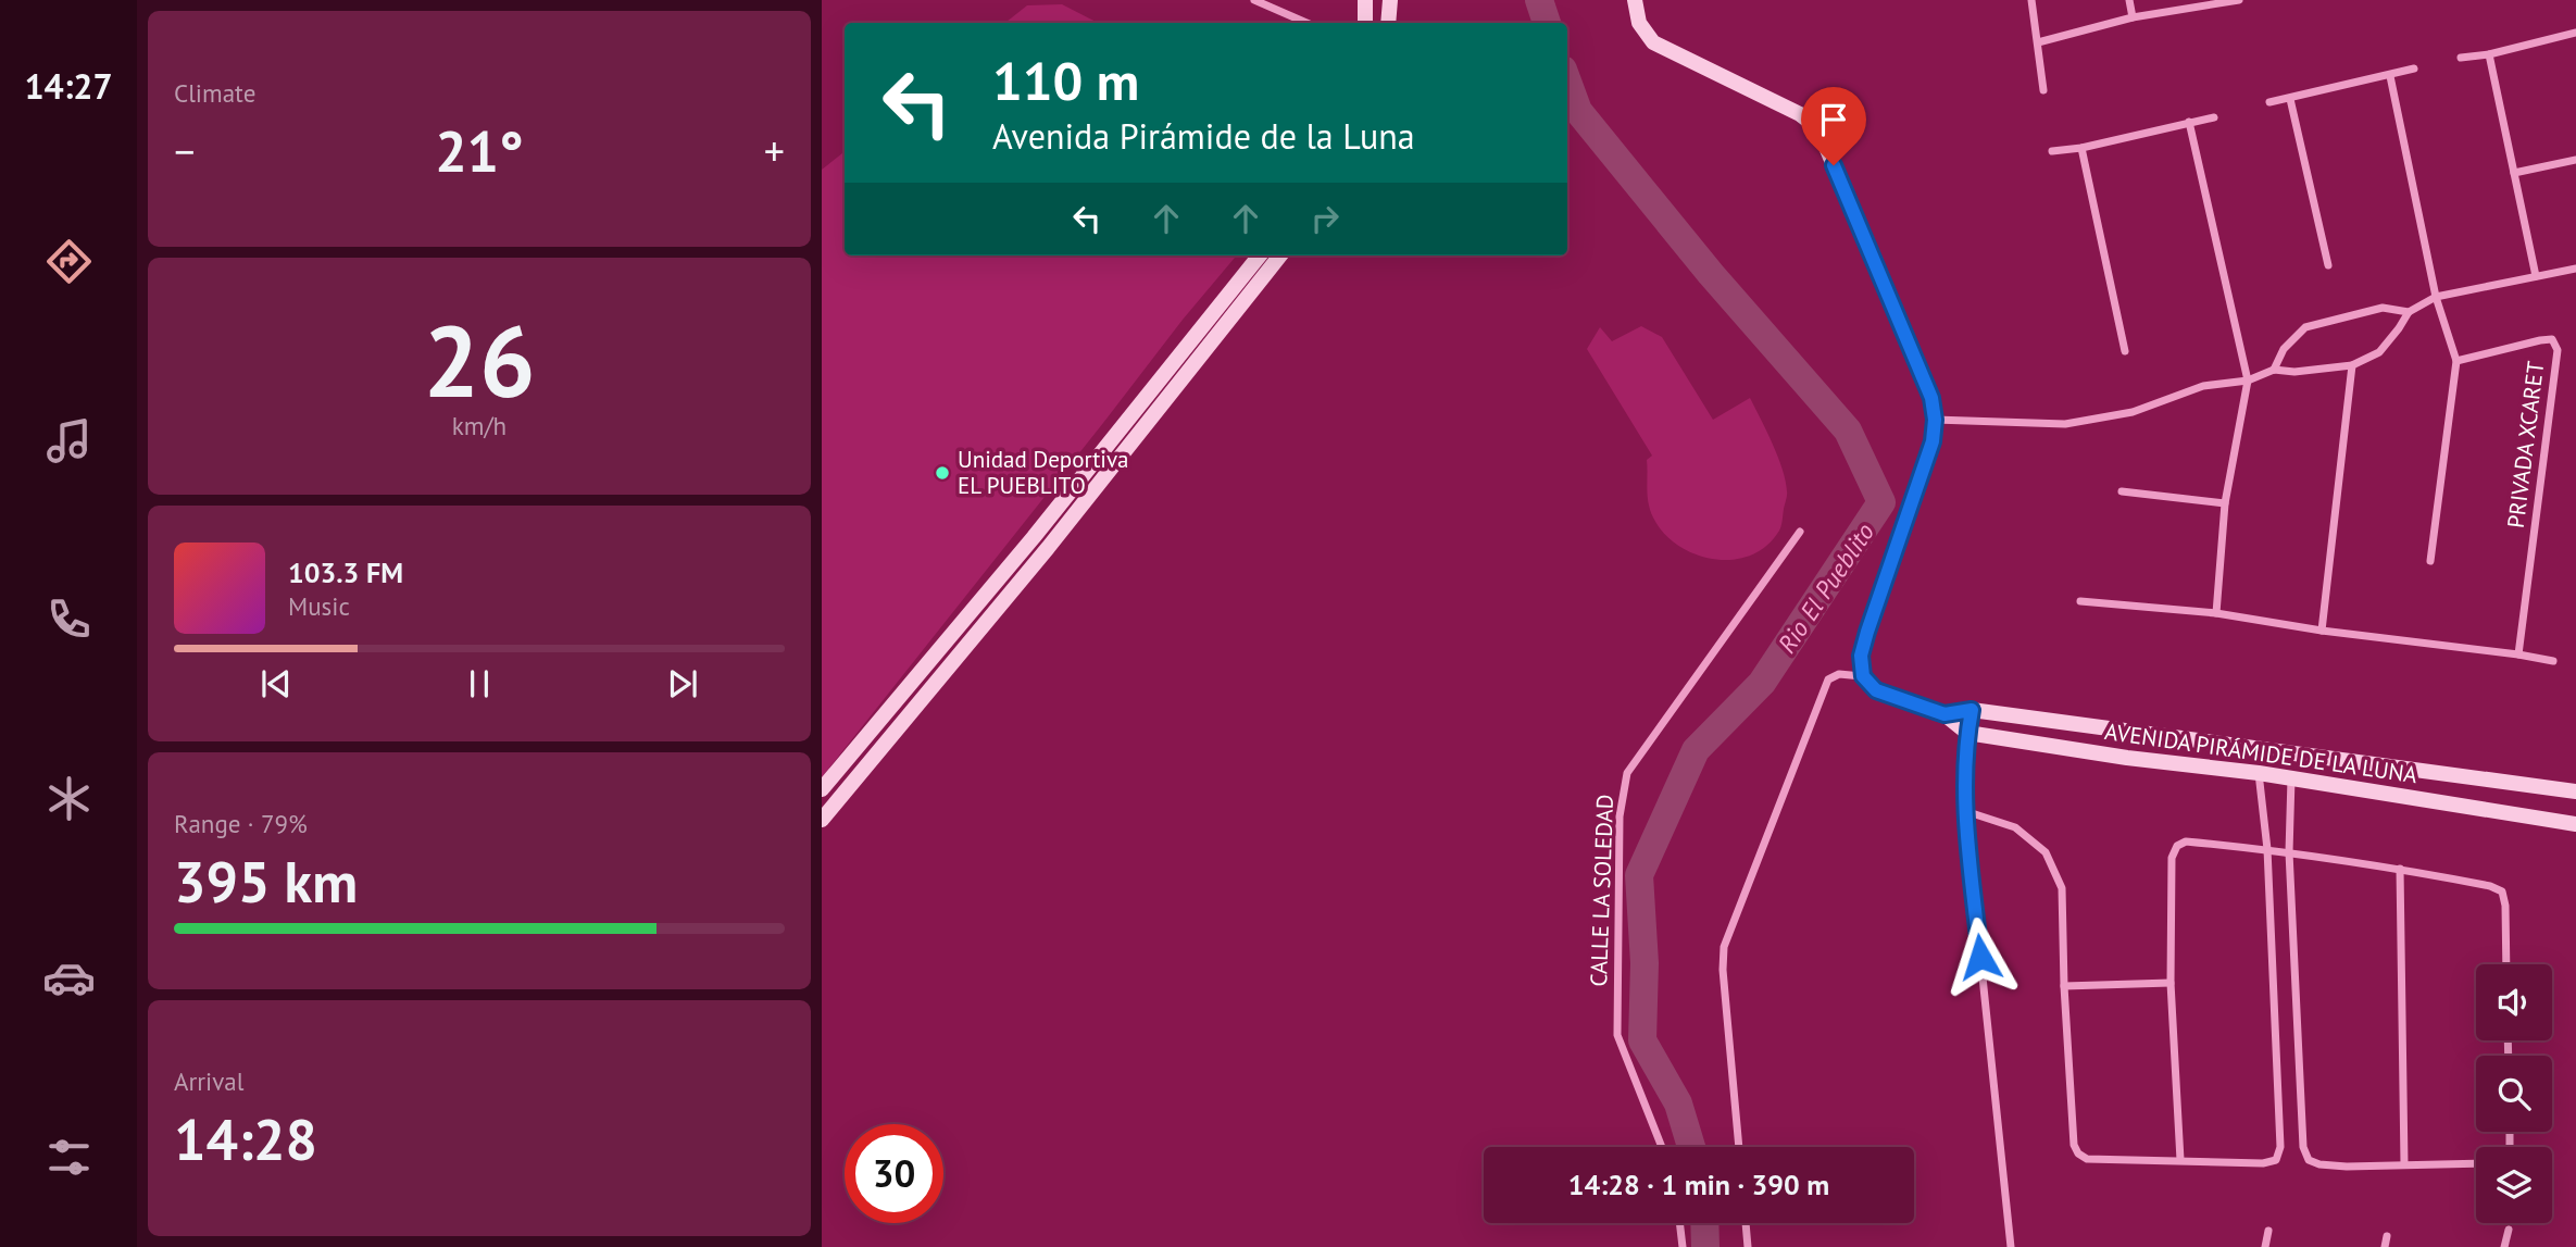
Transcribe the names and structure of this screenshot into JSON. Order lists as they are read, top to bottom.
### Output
{
  "streets": {
    "street": ["PRIVADA XCARET", "AVENIDA PIRÁMIDE DE LA LUNA", "CALLE LA SOLEDAD"]
  },
  "water": ["Rio El Pueblito"],
  "places": ["Unidad Deportiva EL PUEBLITO"],
  "page": {
    "tabs": "14:27",
    "tile": [
      "Climate",
      ["26", "km/h"],
      ["Range · 79%", "395 km"],
      ["Arrival", "14:28"]
    ],
    "turn": ["110 m", "Avenida Pirámide de la Luna"],
    "heat": ["−", "21°", "+"],
    "song": ["103.3 FM", "Music"],
    "limit": "30",
    "trip": "14:28 · 1 min · 390 m"
  }
}
